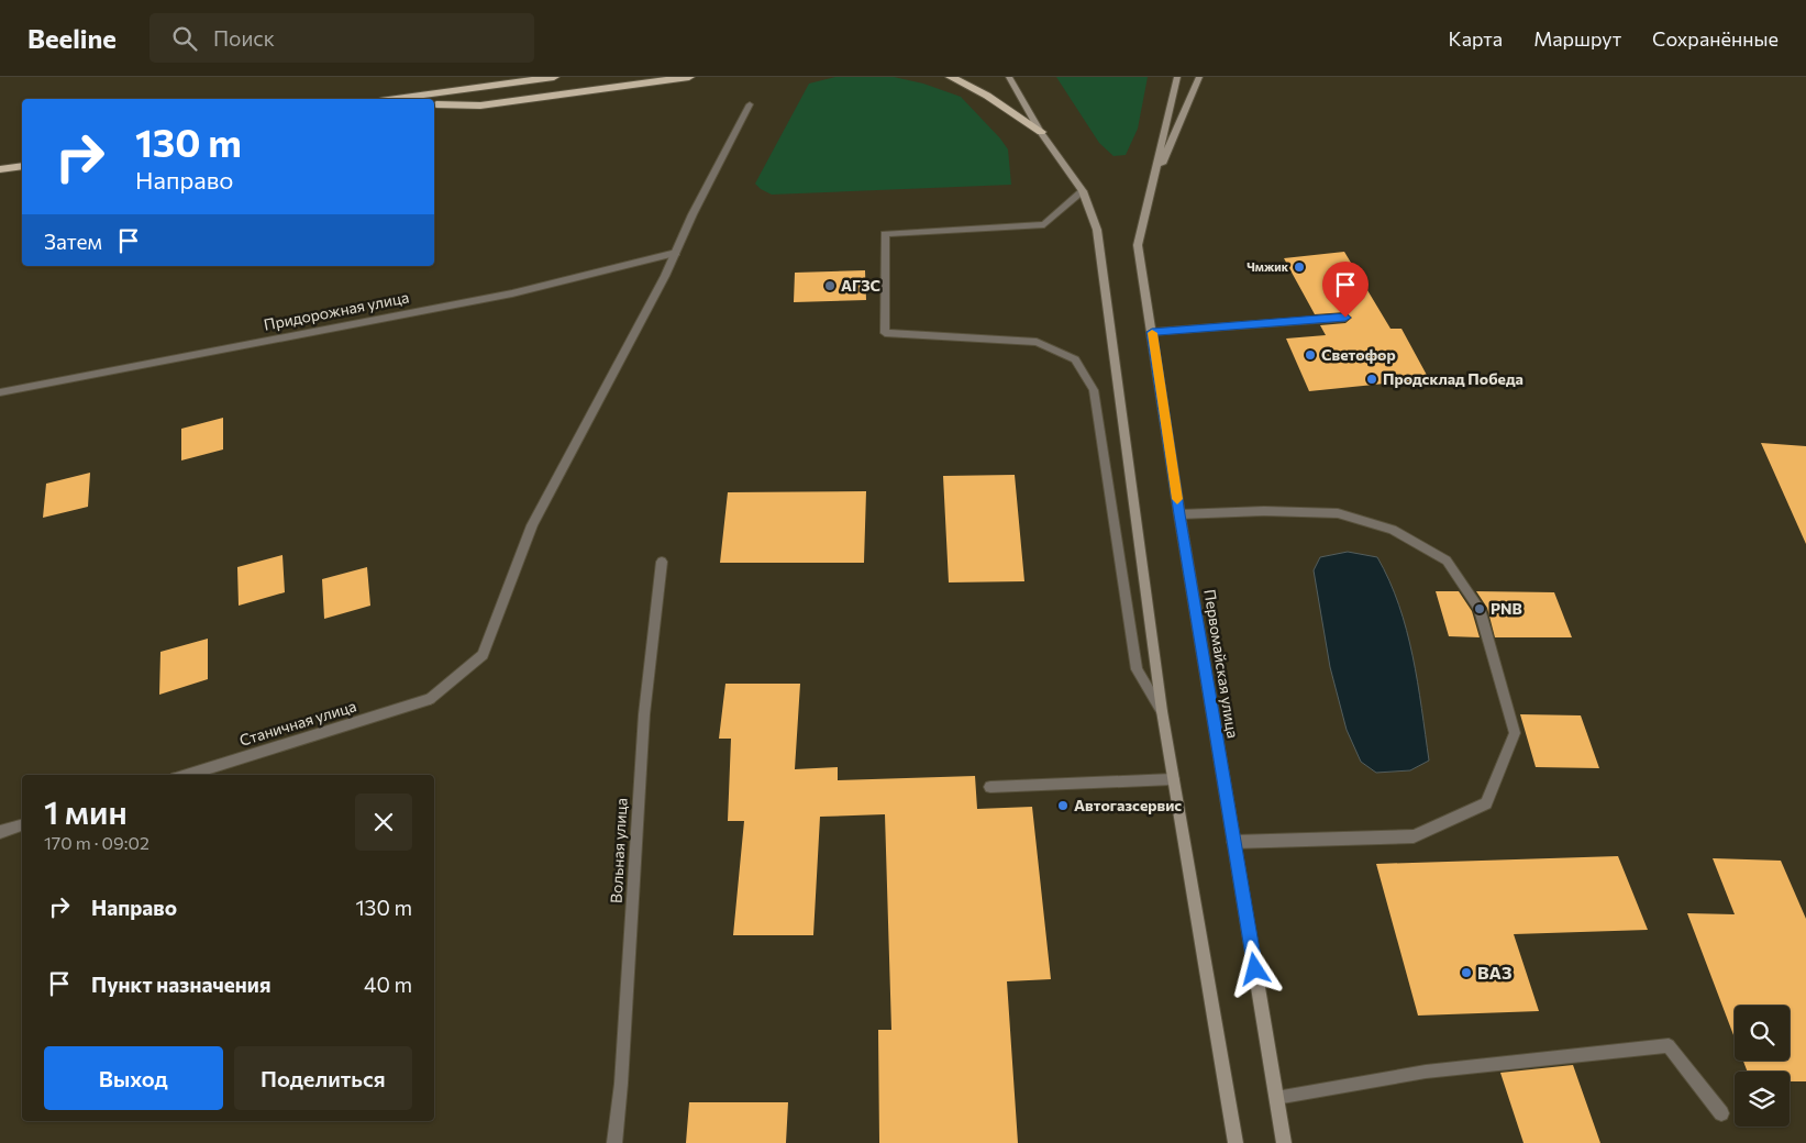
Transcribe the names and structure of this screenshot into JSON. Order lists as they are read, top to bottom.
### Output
{
  "streets": {
    "main road": ["Первомайская улица"],
    "street": ["Придорожная улица", "Станичная улица", "Вольная улица"]
  },
  "crossings": [
    ["Придорожная улица", "Станичная улица"]
  ],
  "places": [
    "Чмжик",
    "АГЗС",
    "Светофор",
    "Продсклад Победа",
    "PNB",
    "Автогазсервис",
    "ВАЗ"
  ],
  "page": {
    "header": "Beeline",
    "search": "Поиск",
    "nav": ["Карта", "Маршрут", "Сохранённые"],
    "turn": ["130 m", "Направо"],
    "then": "Затем",
    "heading": ["1 мин", "170 m · 09:02"],
    "list": [
      {
        "name": "Направо",
        "value": "130 m"
      },
      {
        "name": "Пункт назначения",
        "value": "40 m"
      }
    ],
    "buttons": ["Выход", "Поделиться"]
  }
}
